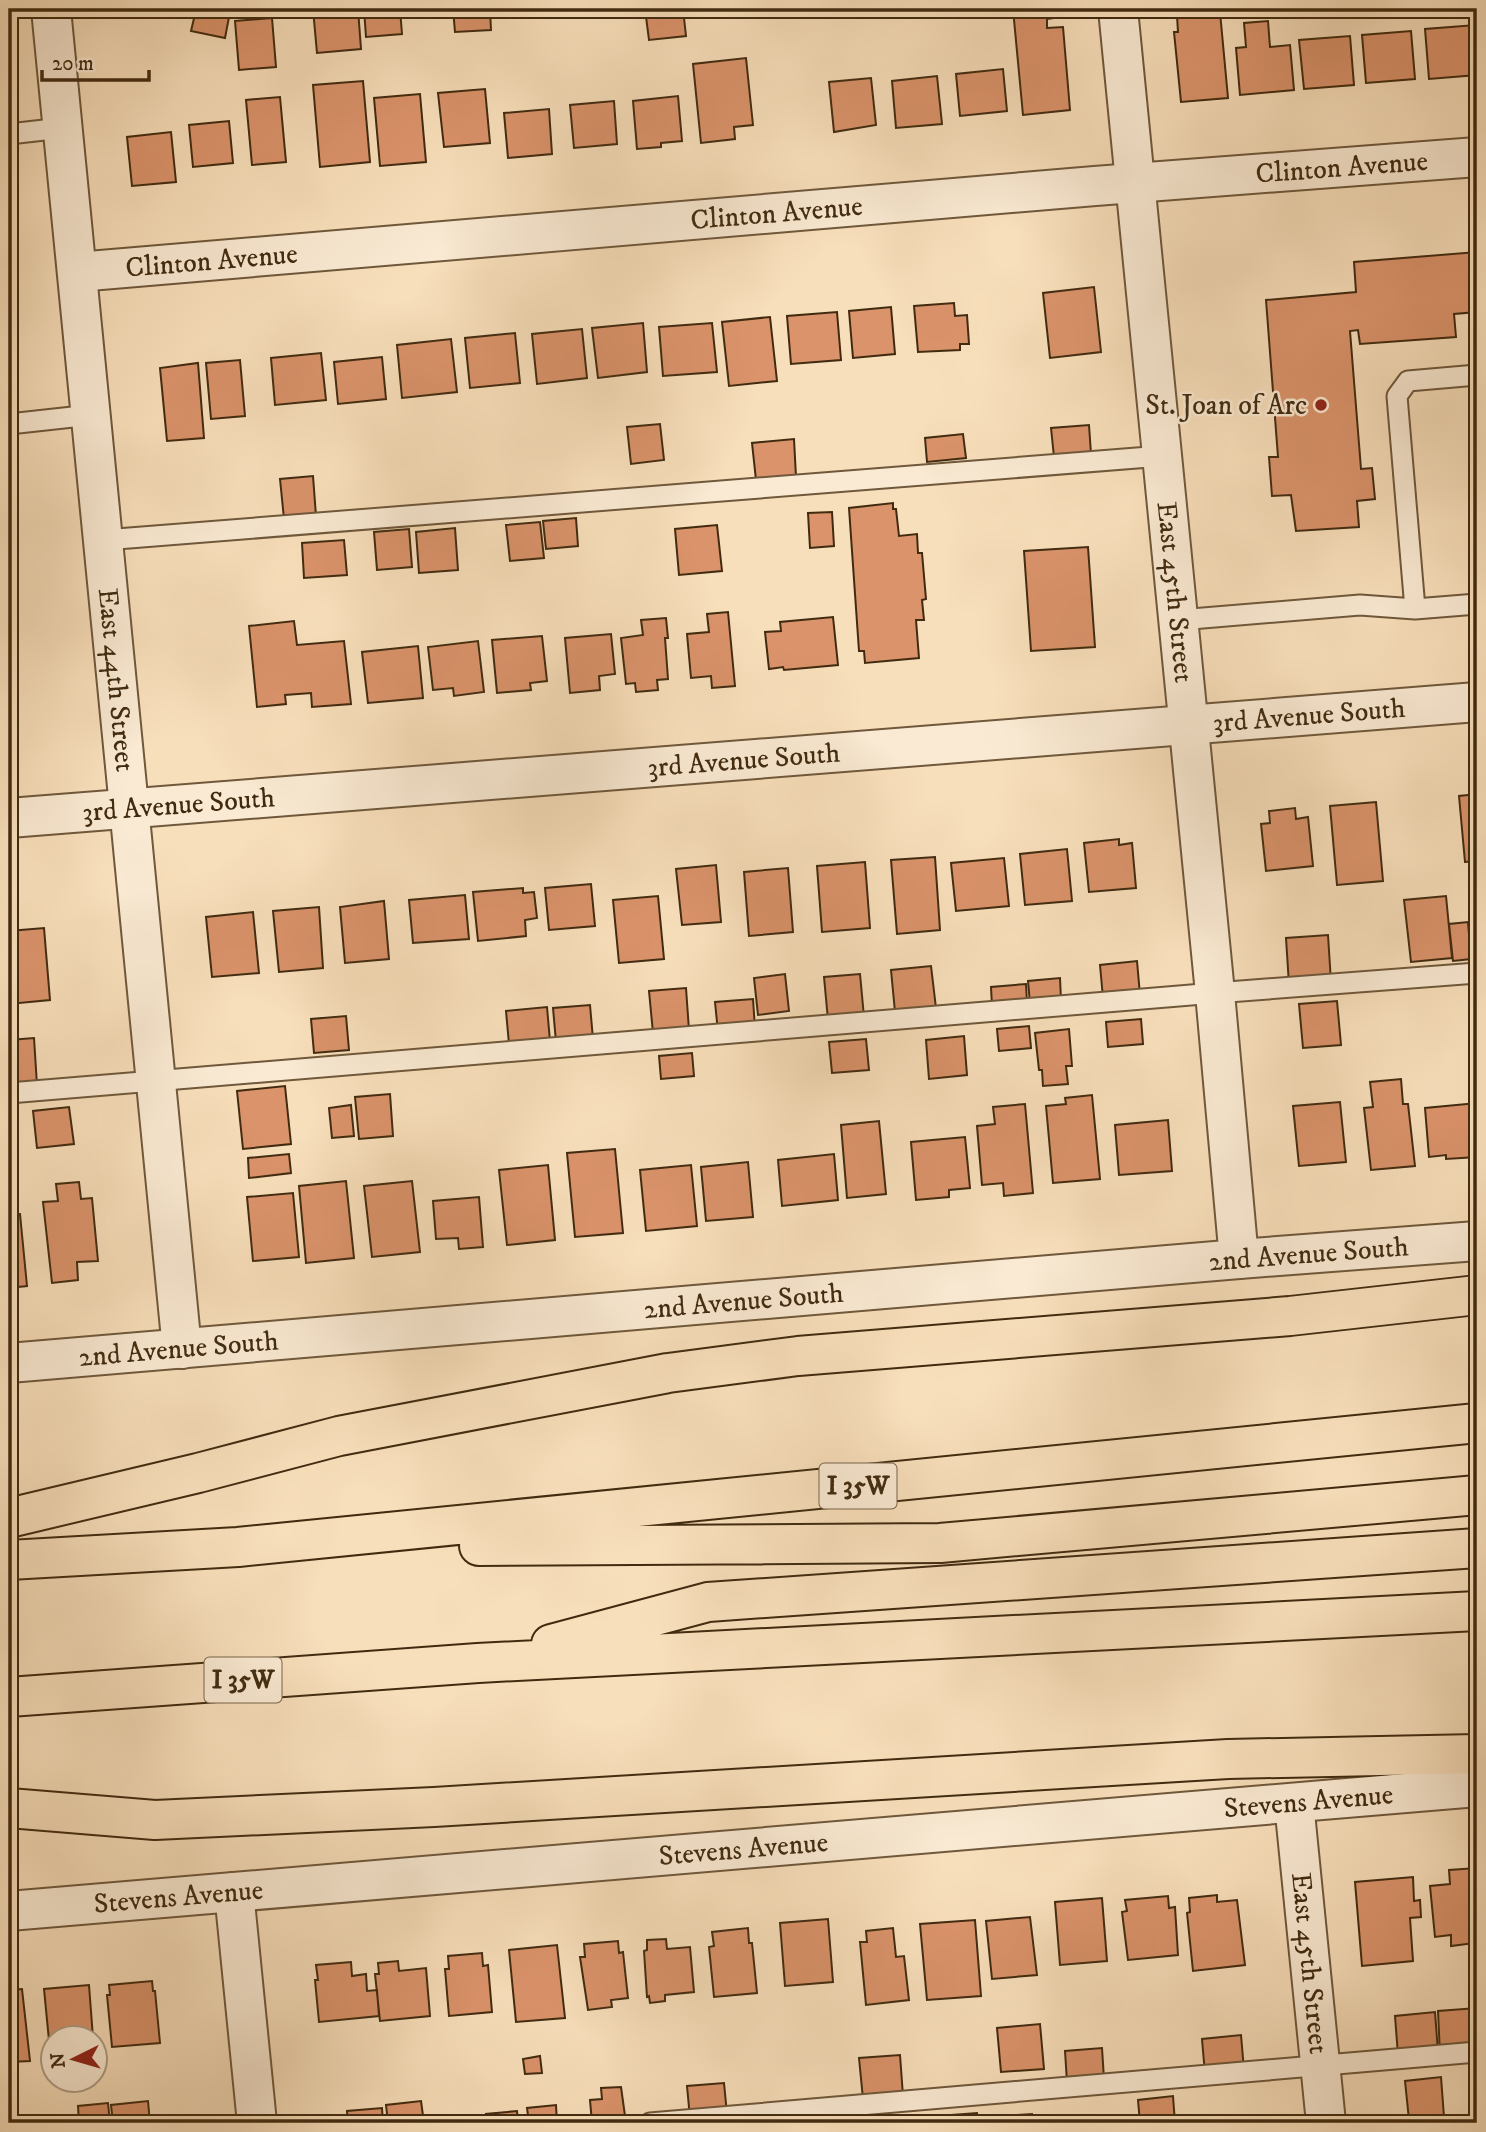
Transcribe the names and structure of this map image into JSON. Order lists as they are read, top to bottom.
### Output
{
  "streets": {
    "highway": ["I 35W"],
    "street": [
      "Clinton Avenue",
      "East 45th Street",
      "East 44th Street",
      "3rd Avenue South",
      "2nd Avenue South",
      "Stevens Avenue"
    ]
  },
  "crossings": [
    ["Clinton Avenue", "East 45th Street"],
    ["Clinton Avenue", "East 44th Street"],
    ["East 45th Street", "3rd Avenue South"],
    ["East 45th Street", "2nd Avenue South"],
    ["East 45th Street", "Stevens Avenue"],
    ["East 44th Street", "3rd Avenue South"],
    ["East 44th Street", "2nd Avenue South"]
  ],
  "places": ["St. Joan of Arc"],
  "scale_bar": "20 m",
  "north": "left"
}
